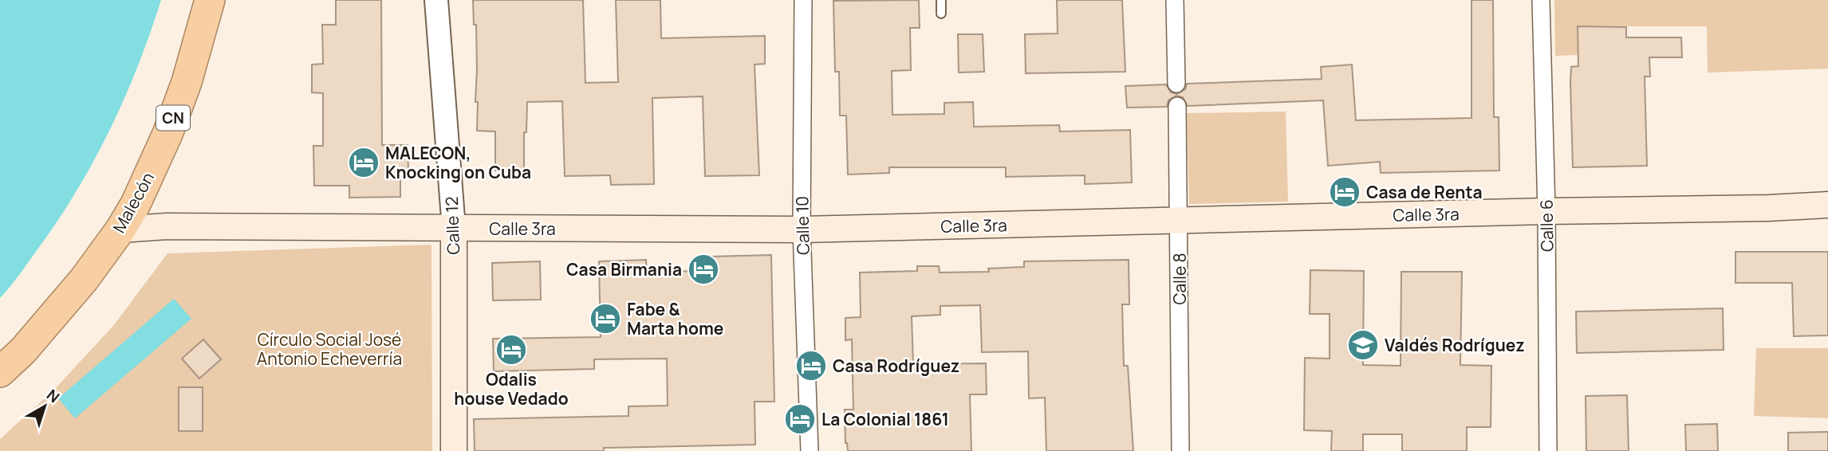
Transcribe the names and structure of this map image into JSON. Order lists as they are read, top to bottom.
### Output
{
  "streets": {
    "highway": ["CN", "Malecón"],
    "main road": ["Calle 3ra", "Calle 12"],
    "street": ["Calle 10", "Calle 6", "Calle 8"]
  },
  "crossings": [
    ["Malecón", "Calle 3ra"],
    ["Calle 3ra", "Calle 12"],
    ["Calle 3ra", "Calle 10"],
    ["Calle 3ra", "Calle 6"],
    ["Calle 3ra", "Calle 8"]
  ],
  "parks": ["Círculo Social José Antonio Echeverría"],
  "places": {
    "hotel": [
      "MALECON, Knocking on Cuba",
      "Casa de Renta",
      "Casa Birmania",
      "Fabe & Marta home",
      "Odalis house Vedado",
      "Casa Rodríguez",
      "La Colonial 1861"
    ],
    "school or university": ["Valdés Rodríguez"]
  },
  "north": "top right"
}
